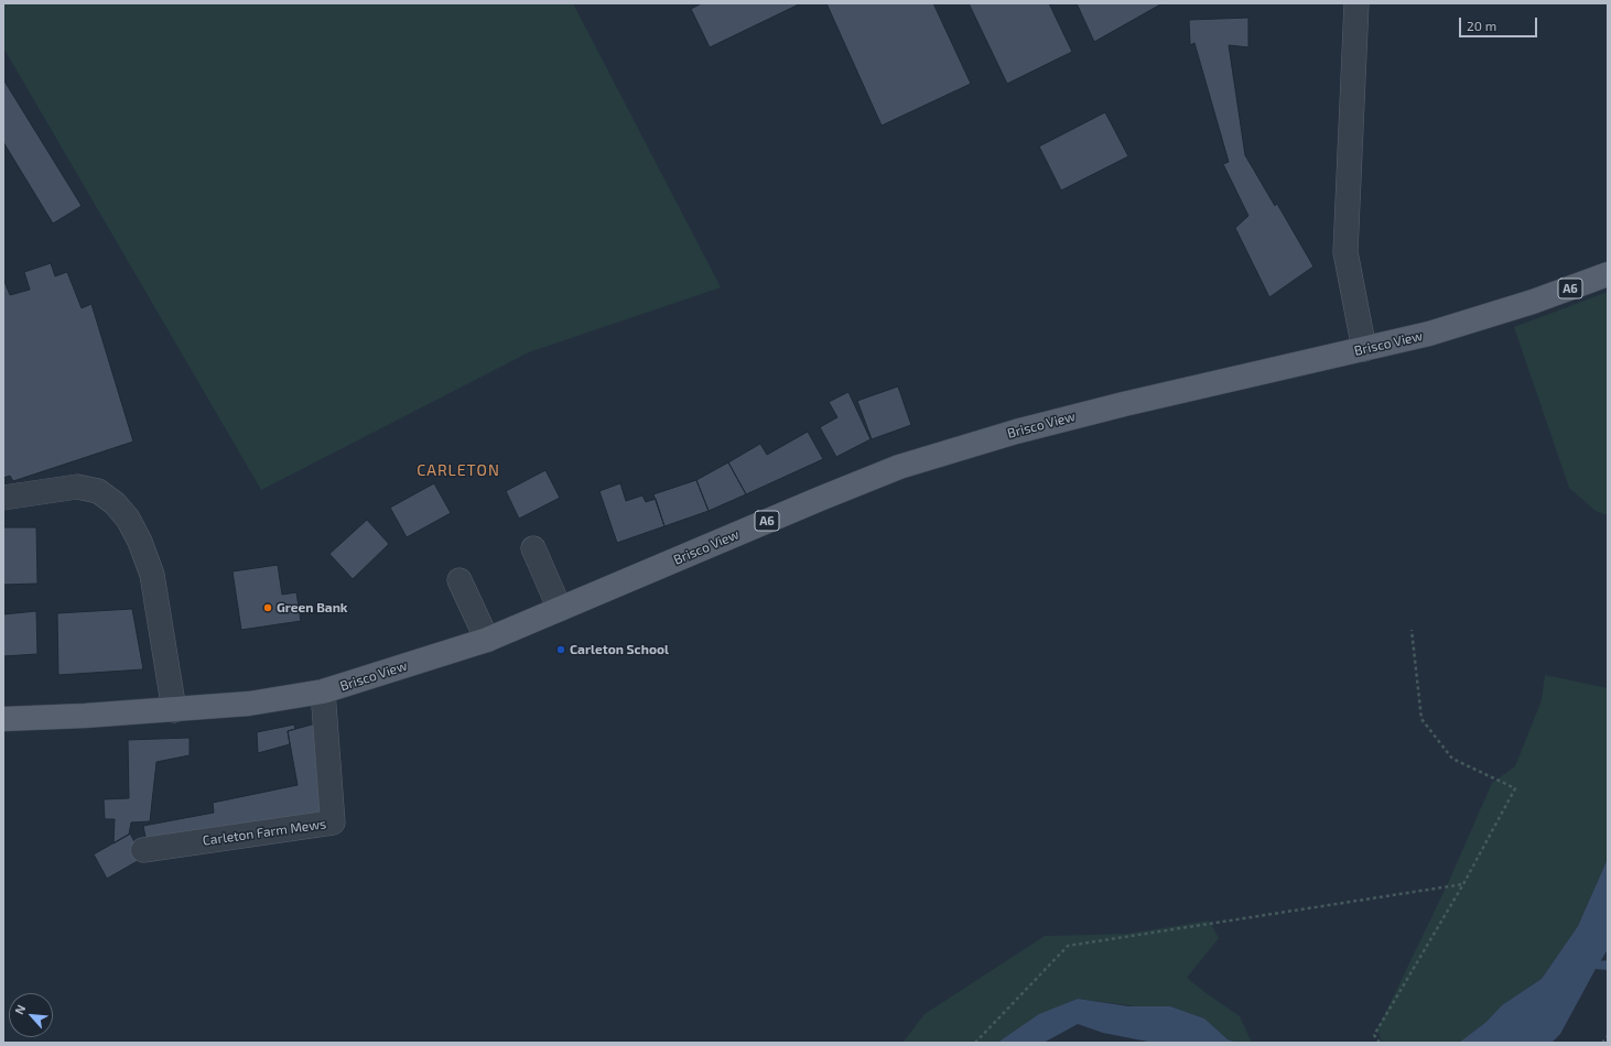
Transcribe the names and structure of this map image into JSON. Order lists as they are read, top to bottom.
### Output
{
  "streets": {
    "main road": ["A6", "Brisco View"],
    "street": ["Carleton Farm Mews"]
  },
  "crossings": [
    ["Brisco View", "Carleton Farm Mews"]
  ],
  "districts": ["CARLETON"],
  "places": ["Green Bank", "Carleton School"],
  "scale_bar": "20 m",
  "north": "top left"
}
